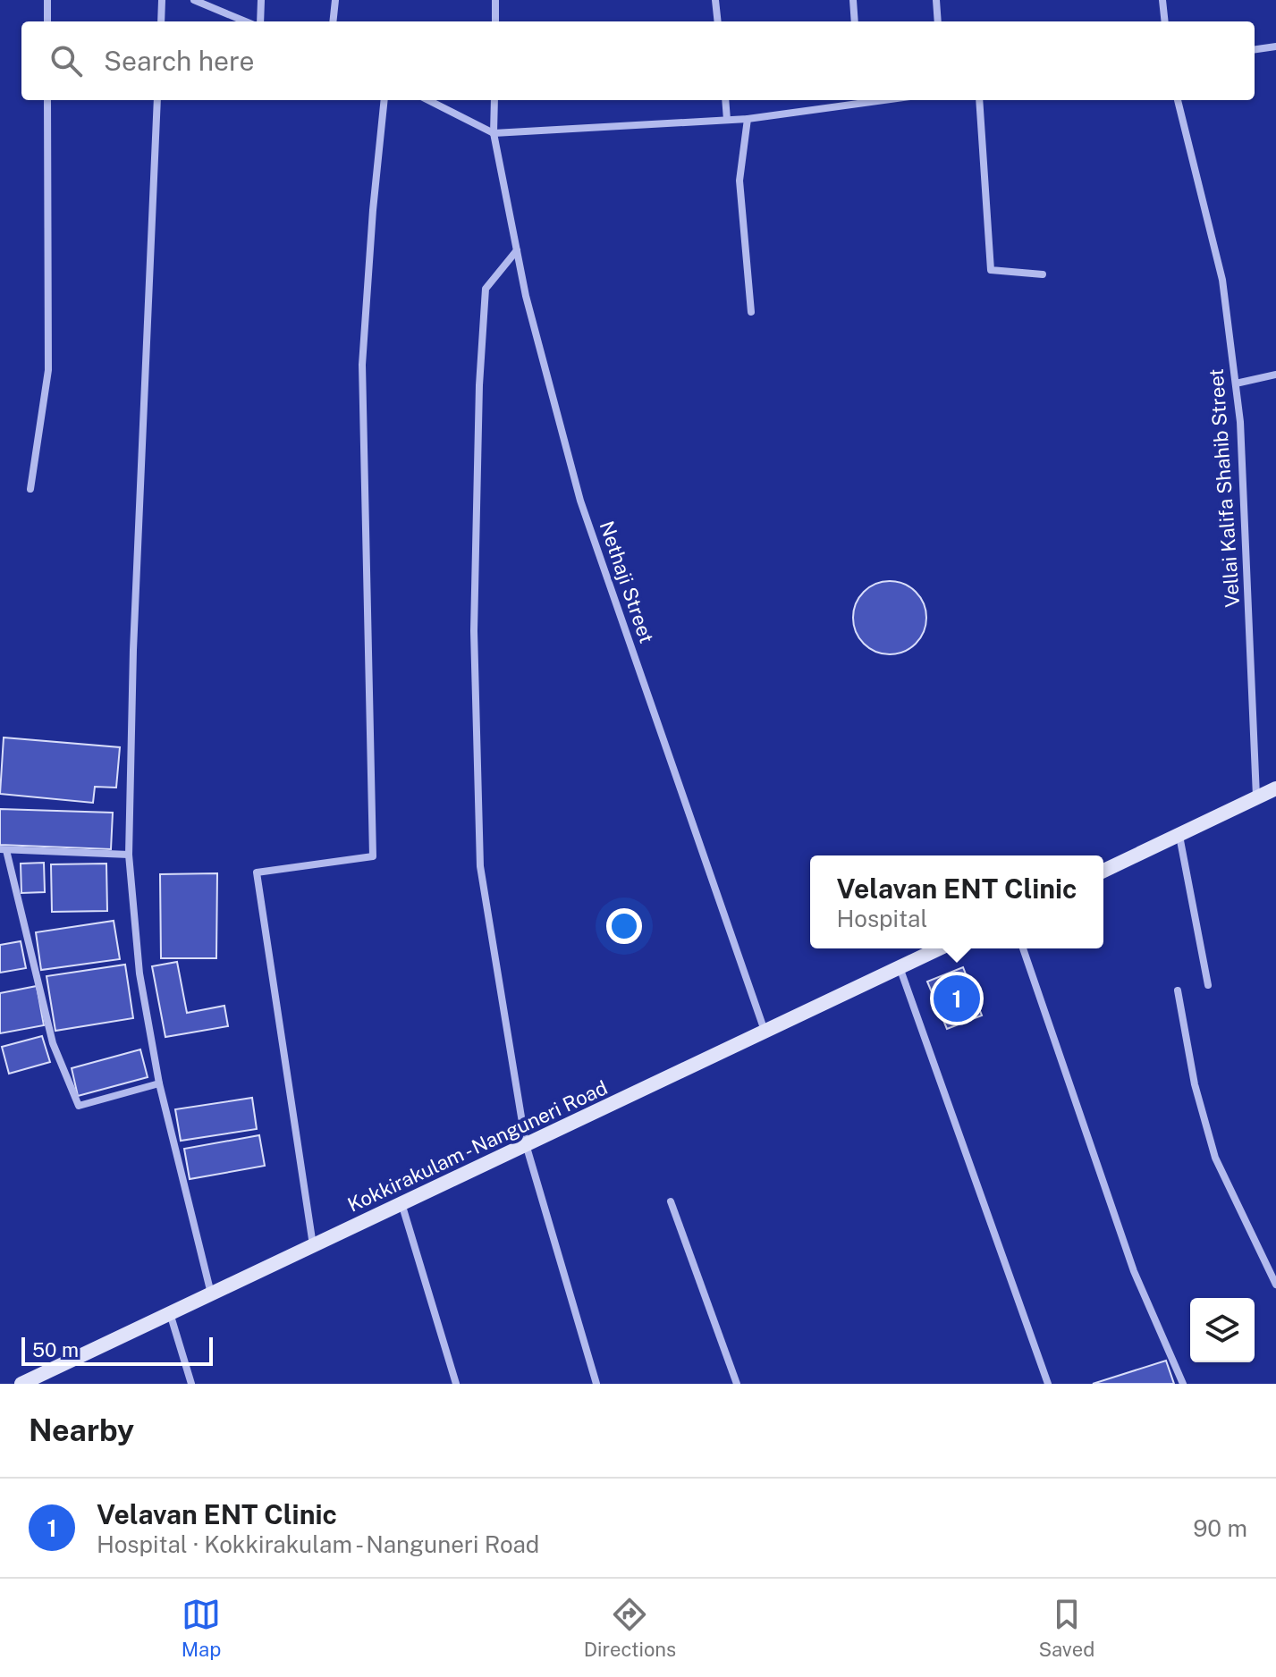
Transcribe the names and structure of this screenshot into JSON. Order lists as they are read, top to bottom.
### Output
{
  "streets": {
    "main road": ["Kokkirakulam - Nanguneri Road"],
    "street": ["Vellai Kalifa Shahib Street", "Nethaji Street"]
  },
  "crossings": [
    ["Nethaji Street", "Kokkirakulam - Nanguneri Road"]
  ],
  "scale_bar": "50 m",
  "page": {
    "search": "Search here",
    "popup": ["Velavan ENT Clinic", "Hospital"],
    "pins": "1",
    "scale": "50 m",
    "heading": "Nearby",
    "list": [
      {
        "mark": "1",
        "name": "Velavan ENT Clinic",
        "note": "Hospital · Kokkirakulam - Nanguneri Road",
        "value": "90 m"
      }
    ],
    "nav": ["Map", "Directions", "Saved"]
  }
}
